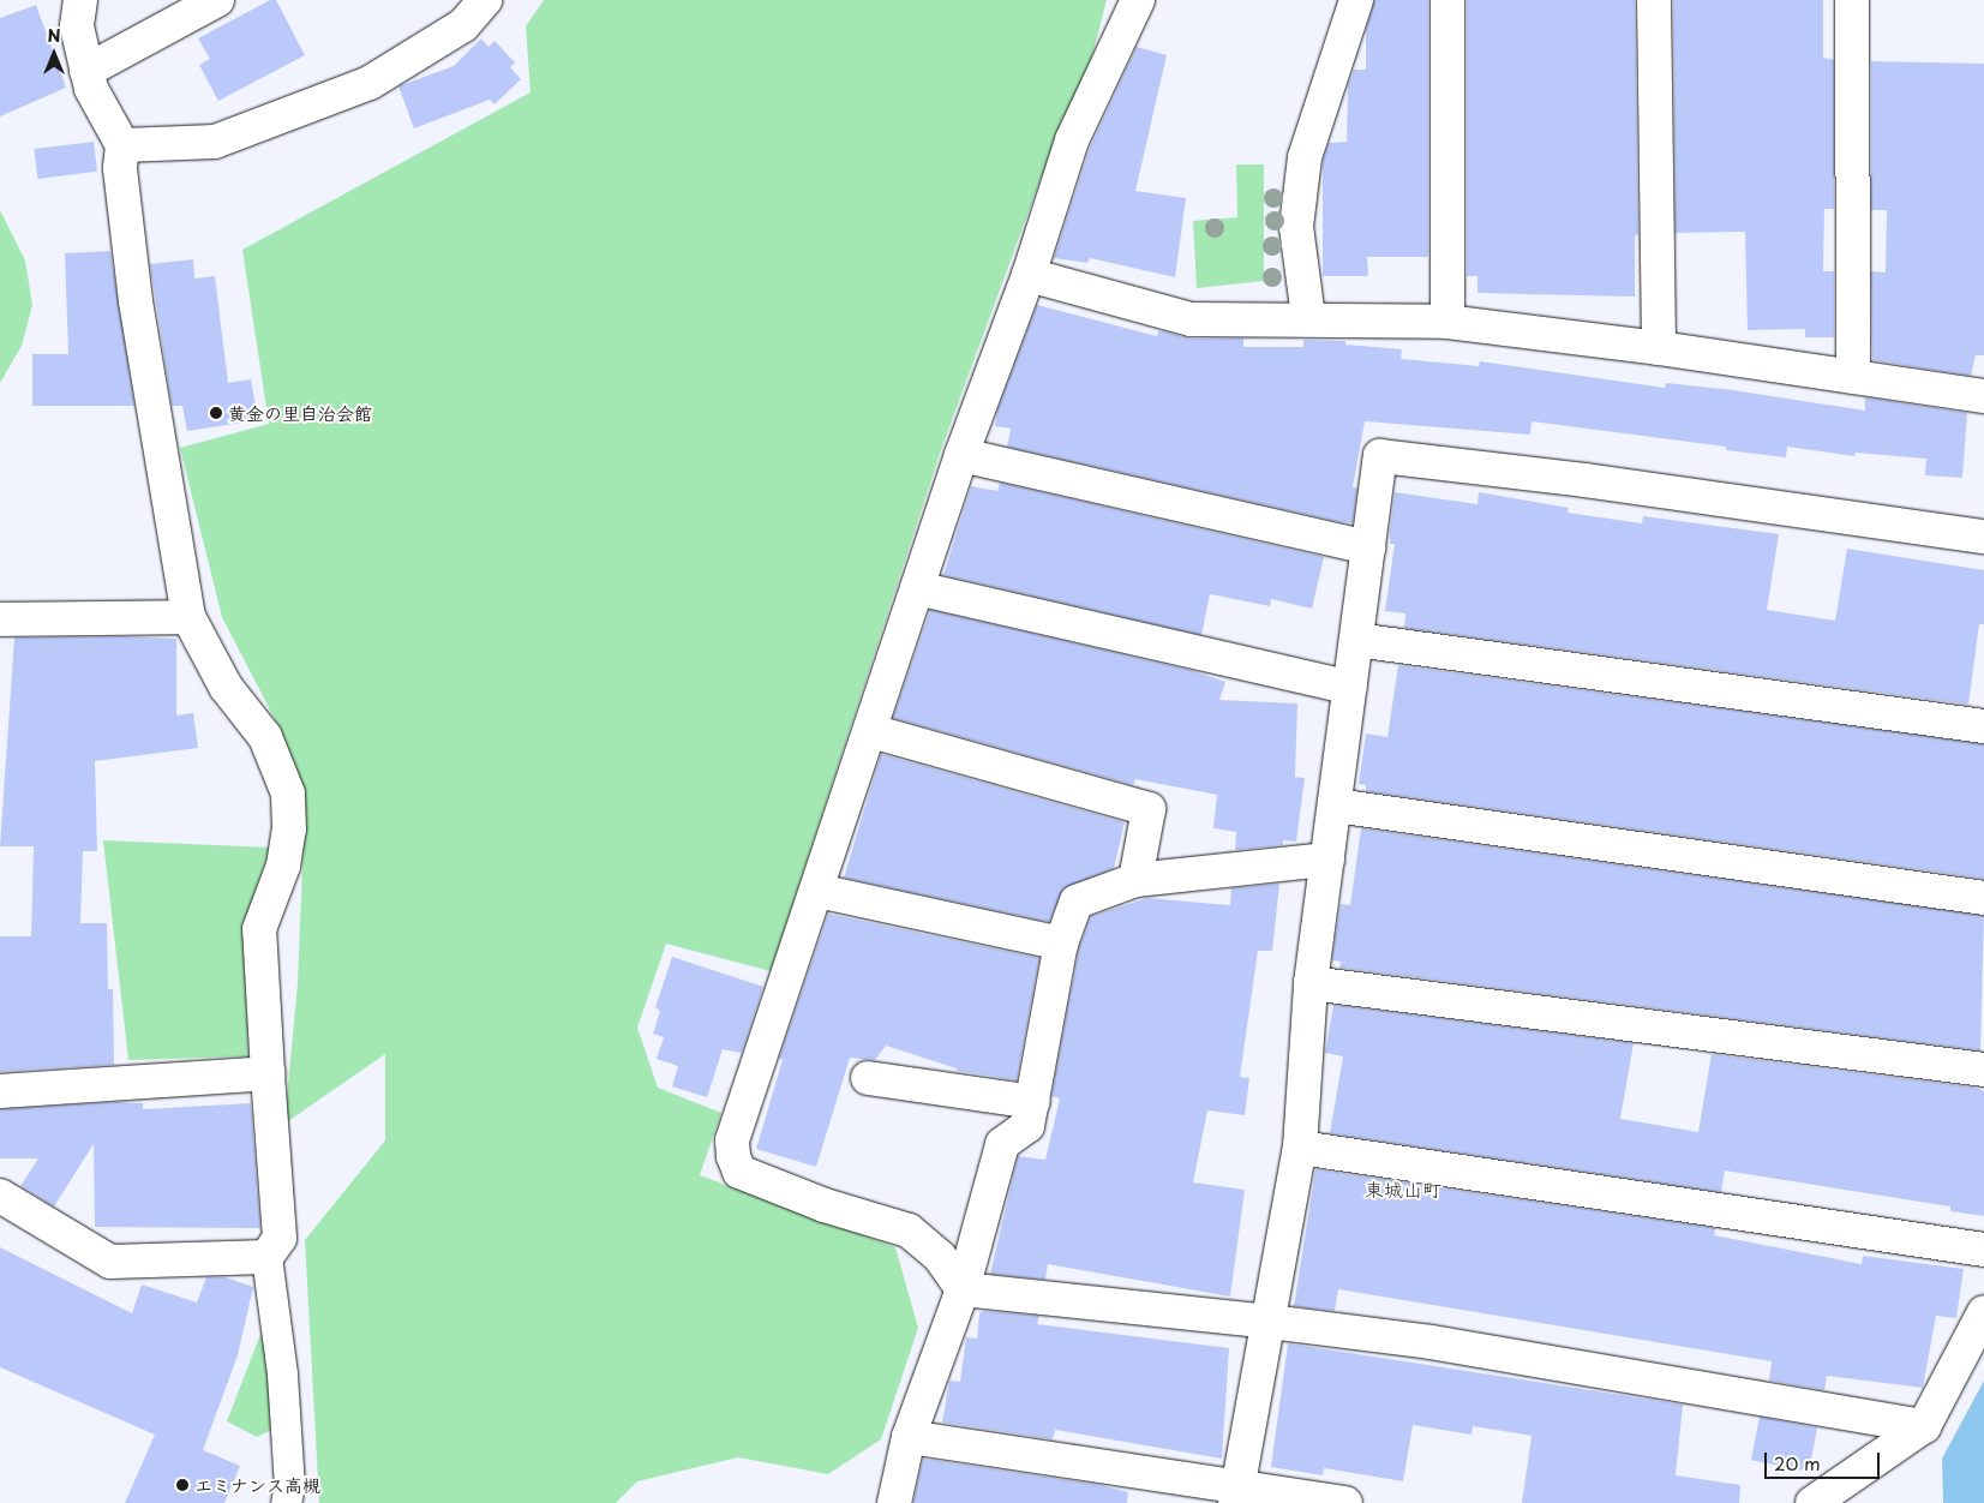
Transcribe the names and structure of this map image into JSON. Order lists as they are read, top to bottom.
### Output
{
  "districts": ["東城山町"],
  "places": ["黄金の里自治会館", "エミナンス高槻"],
  "scale_bar": "20 m",
  "north": "top"
}
